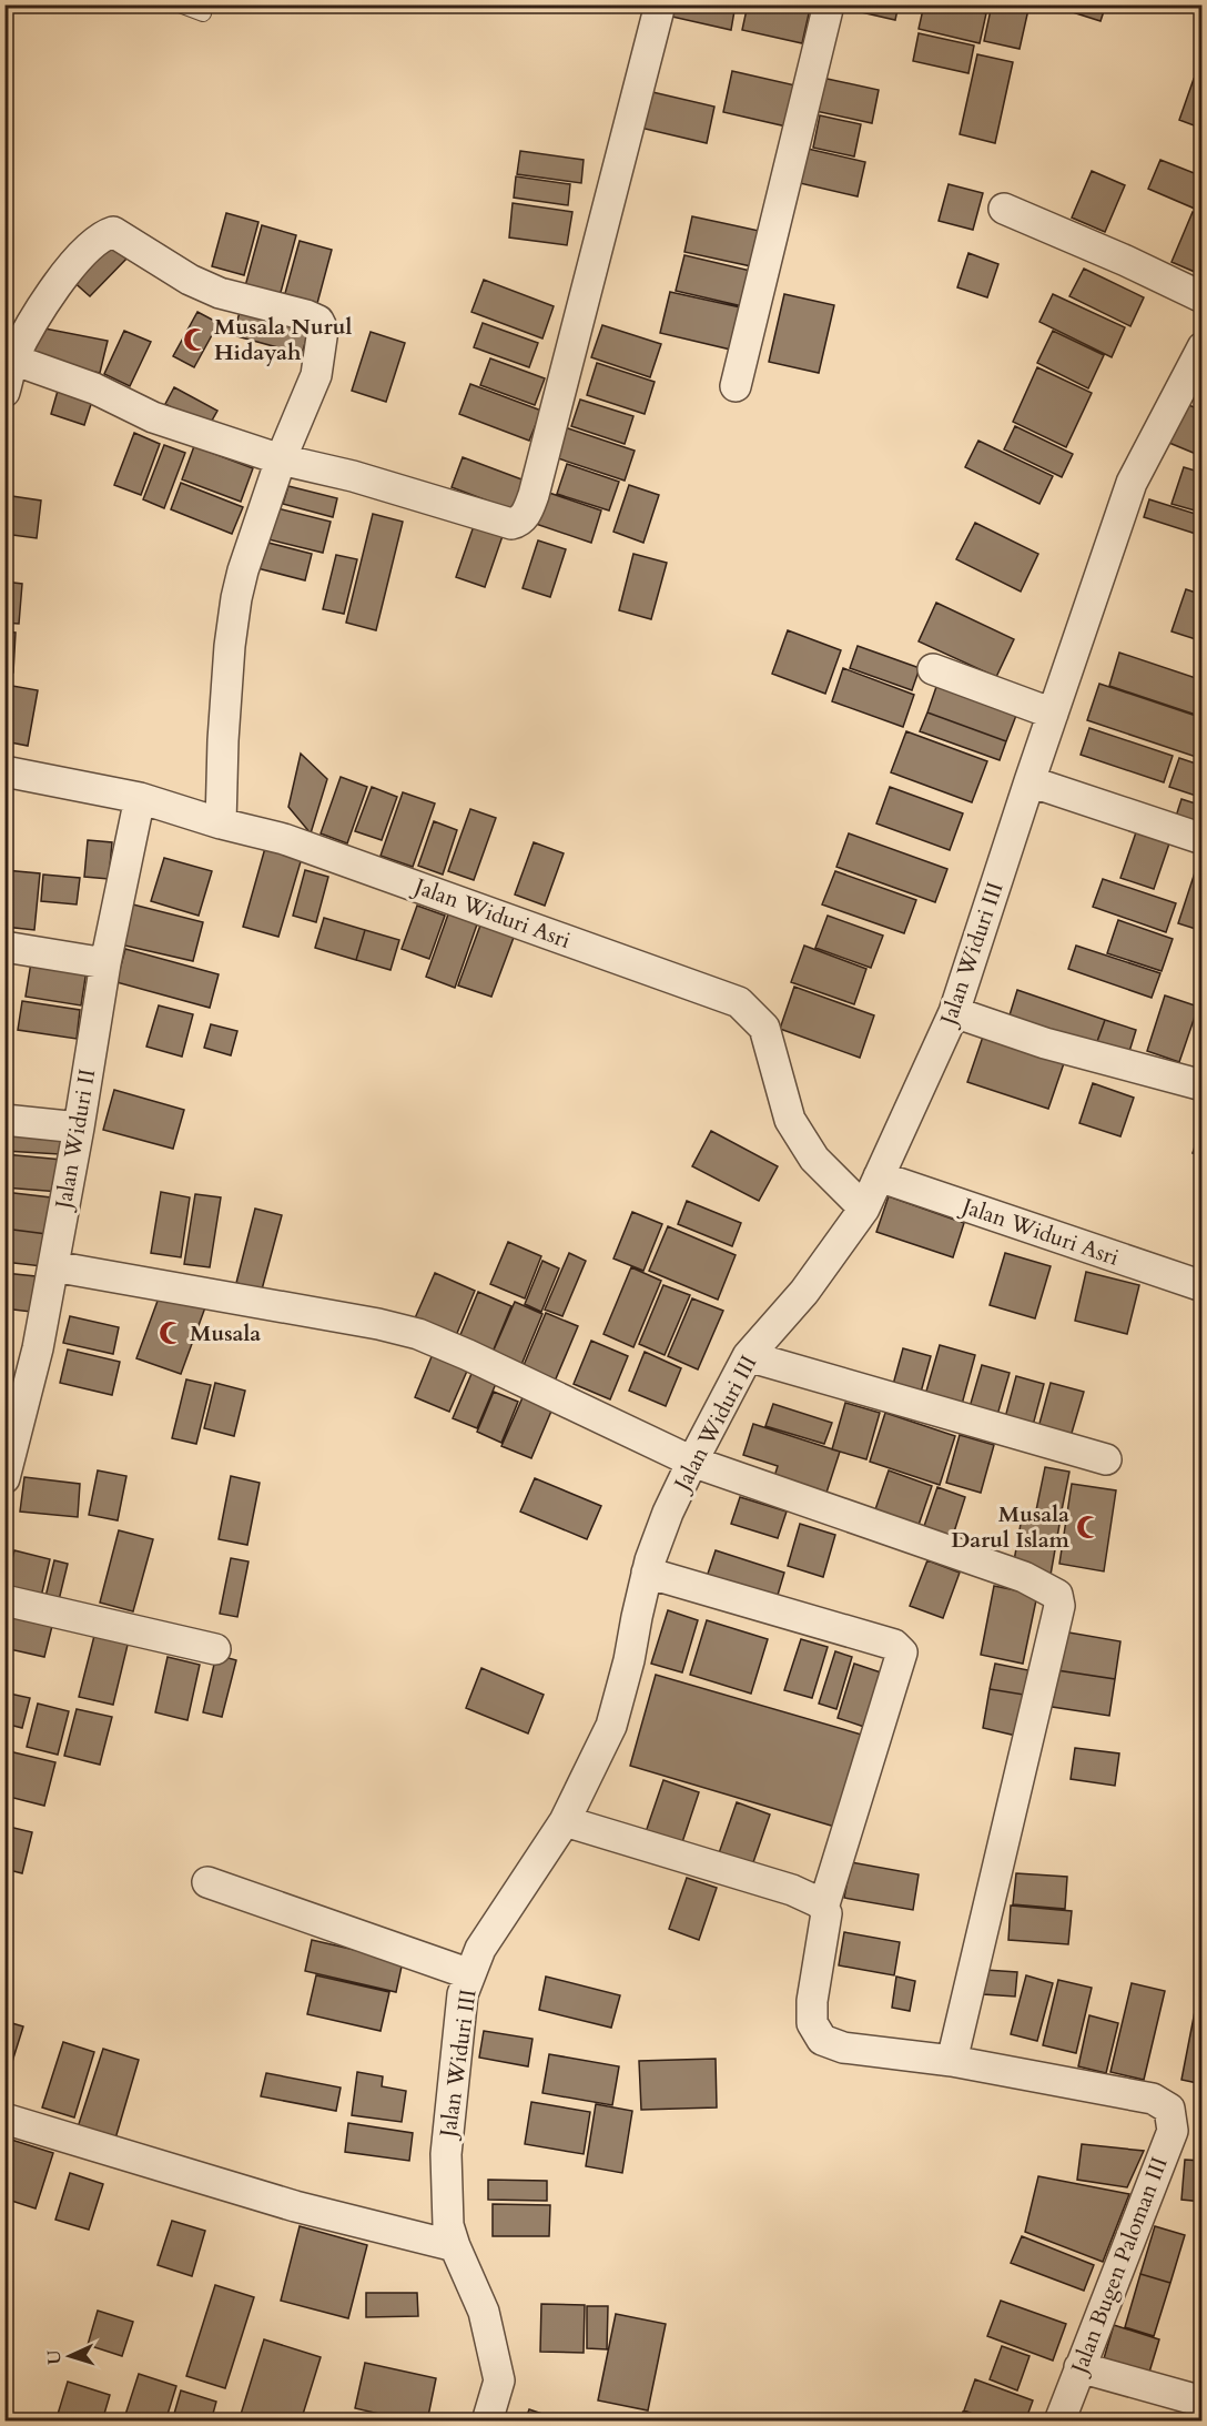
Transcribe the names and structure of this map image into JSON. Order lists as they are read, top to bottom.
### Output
{
  "streets": {
    "street": [
      "Jalan Widuri Asri",
      "Jalan Widuri III",
      "Jalan Widuri II",
      "Jalan Bugen Paloman III"
    ]
  },
  "crossings": [
    ["Jalan Widuri Asri", "Jalan Widuri III"],
    ["Jalan Widuri Asri", "Jalan Widuri II"]
  ],
  "places": {
    "mosque": ["Musala Nurul Hidayah", "Musala", "Musala Darul Islam"]
  },
  "north": "left"
}
